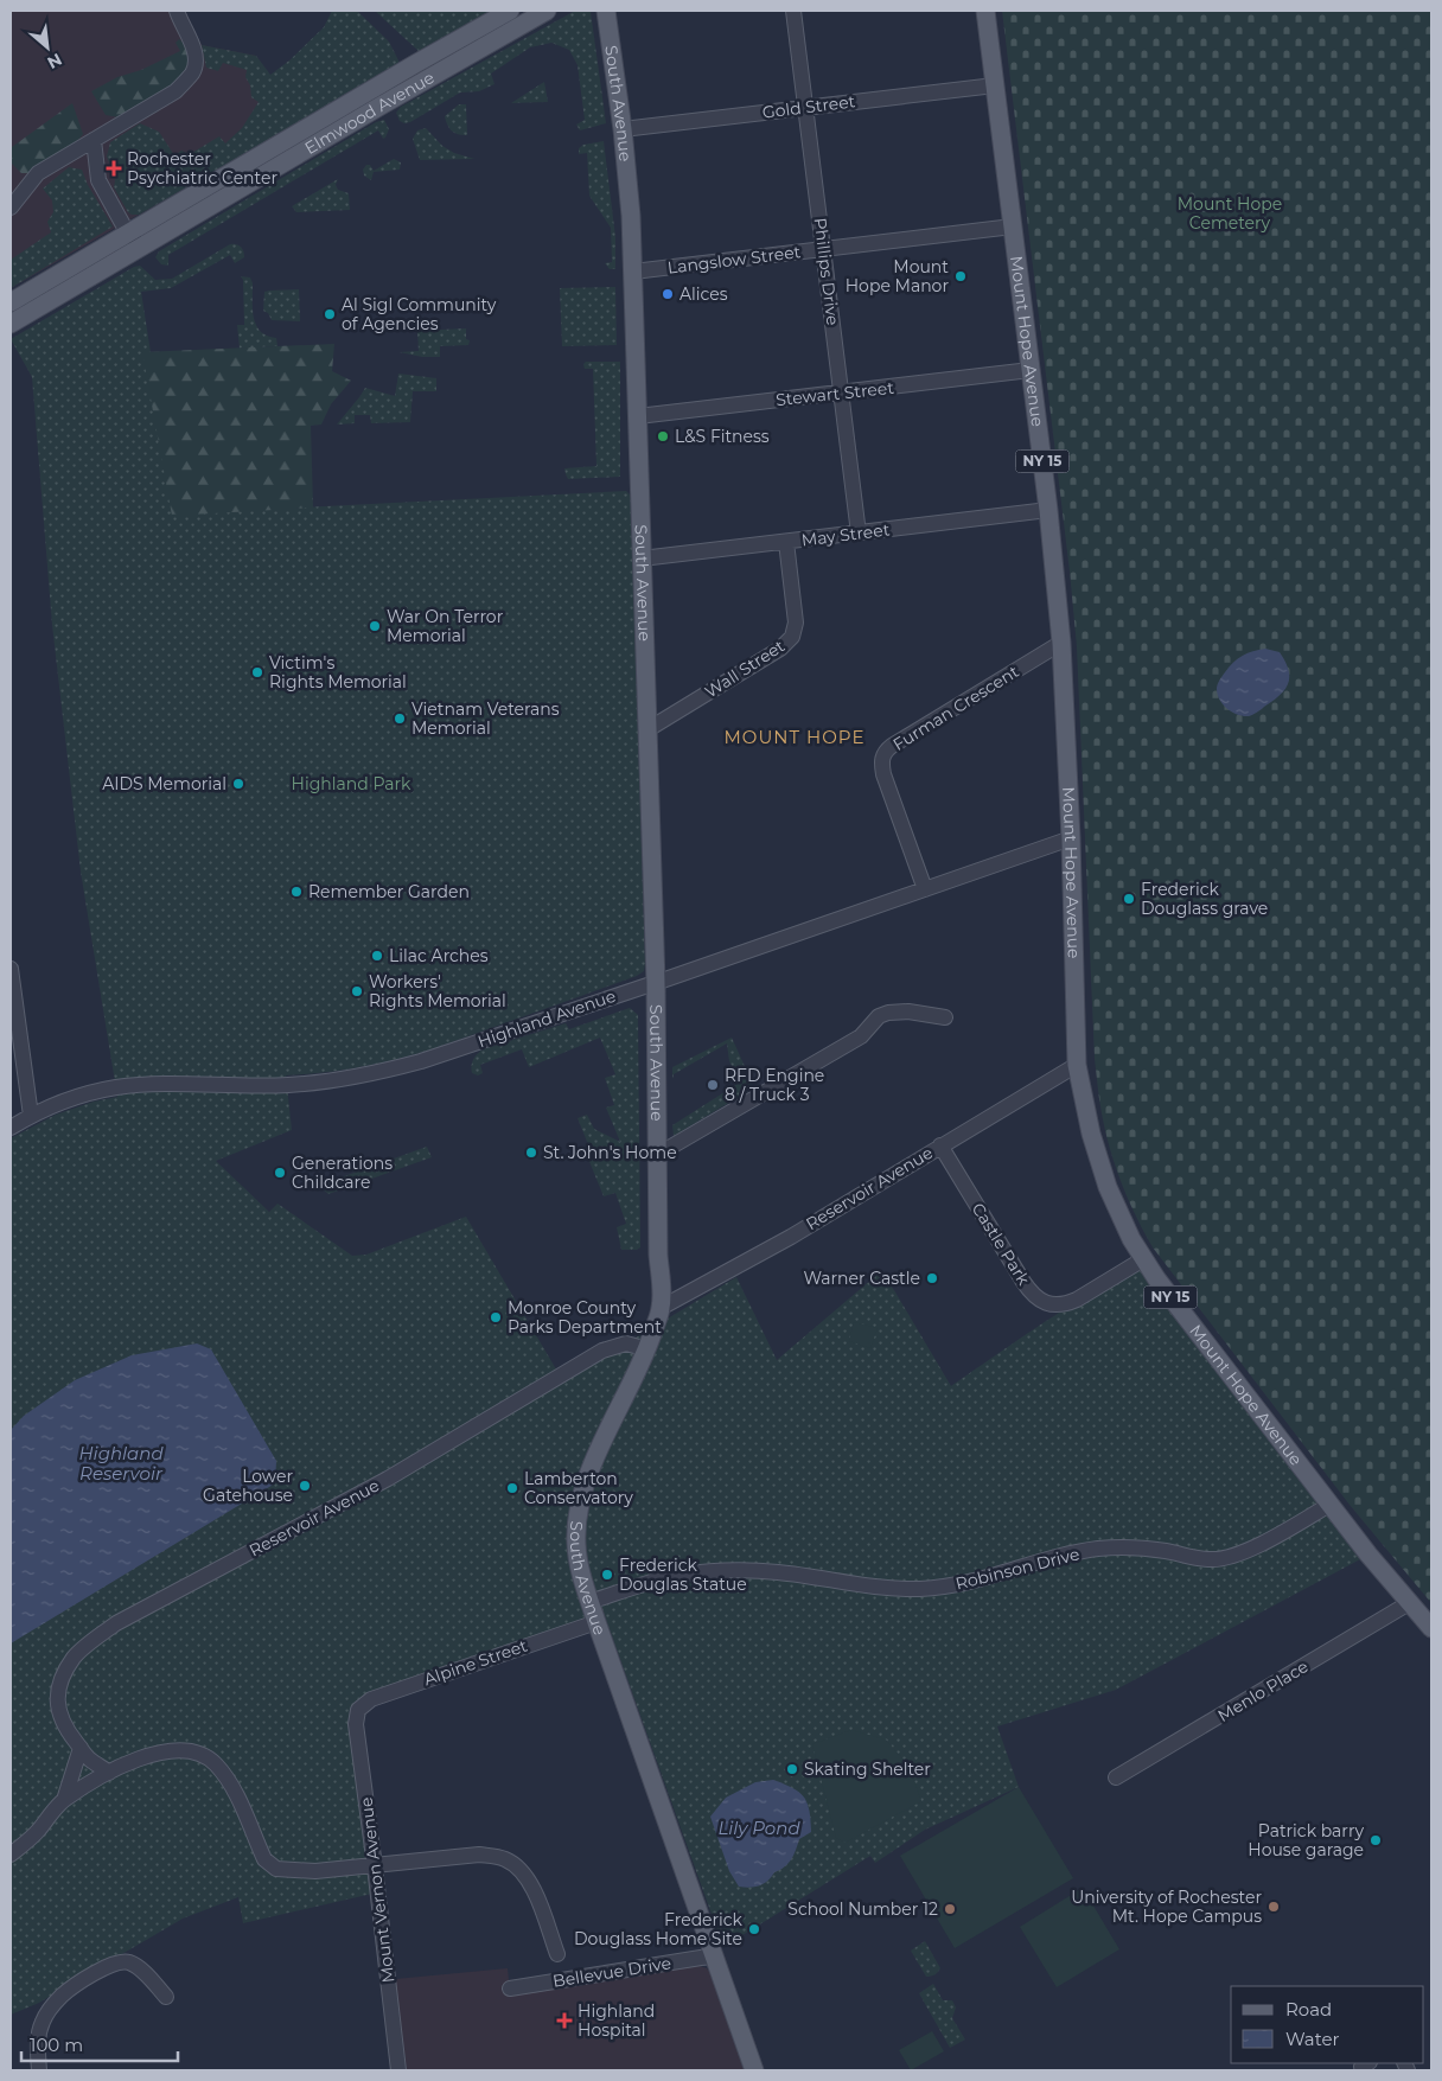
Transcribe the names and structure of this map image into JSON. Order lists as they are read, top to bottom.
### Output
{
  "streets": {
    "main road": [
      "South Avenue",
      "Elmwood Avenue",
      "Mount Hope Avenue",
      "NY 15"
    ],
    "street": [
      "Gold Street",
      "Langslow Street",
      "Phillips Drive",
      "Stewart Street",
      "May Street",
      "Wall Street",
      "Furman Crescent",
      "Highland Avenue",
      "Reservoir Avenue",
      "Castle Park",
      "Robinson Drive",
      "Alpine Street",
      "Menlo Place",
      "Mount Vernon Avenue",
      "Bellevue Drive"
    ]
  },
  "crossings": [
    ["South Avenue", "Gold Street"],
    ["South Avenue", "Langslow Street"],
    ["South Avenue", "Stewart Street"],
    ["South Avenue", "May Street"],
    ["South Avenue", "Wall Street"],
    ["South Avenue", "Highland Avenue"],
    ["South Avenue", "Reservoir Avenue"],
    ["South Avenue", "Robinson Drive"],
    ["South Avenue", "Alpine Street"],
    ["South Avenue", "Bellevue Drive"],
    ["Gold Street", "Phillips Drive"],
    ["Gold Street", "Mount Hope Avenue"],
    ["Langslow Street", "Phillips Drive"],
    ["Langslow Street", "Mount Hope Avenue"],
    ["Phillips Drive", "Stewart Street"],
    ["Phillips Drive", "May Street"],
    ["Mount Hope Avenue", "Stewart Street"],
    ["Mount Hope Avenue", "May Street"],
    ["Mount Hope Avenue", "Furman Crescent"],
    ["Mount Hope Avenue", "Highland Avenue"],
    ["Mount Hope Avenue", "Reservoir Avenue"],
    ["Mount Hope Avenue", "Castle Park"],
    ["Mount Hope Avenue", "Robinson Drive"],
    ["Mount Hope Avenue", "Menlo Place"],
    ["May Street", "Wall Street"],
    ["Furman Crescent", "Highland Avenue"],
    ["Reservoir Avenue", "Castle Park"],
    ["Reservoir Avenue", "Bellevue Drive"],
    ["Alpine Street", "Mount Vernon Avenue"],
    ["Mount Vernon Avenue", "Bellevue Drive"]
  ],
  "districts": ["MOUNT HOPE"],
  "water": ["Highland Reservoir", "Lily Pond"],
  "parks": ["Mount Hope Cemetery", "Highland Park"],
  "places": {
    "health": ["Rochester Psychiatric Center", "Highland Hospital"],
    "other": [
      "Mount Hope Manor",
      "Alices",
      "Al Sigl Community of Agencies",
      "L&S Fitness",
      "War On Terror Memorial",
      "Victim's Rights Memorial",
      "Vietnam Veterans Memorial",
      "AIDS Memorial",
      "Remember Garden",
      "Frederick Douglass grave",
      "Lilac Arches",
      "Workers' Rights Memorial",
      "RFD Engine 8 / Truck 3",
      "St. John's Home",
      "Generations Childcare",
      "Warner Castle",
      "Monroe County Parks Department",
      "Lower Gatehouse",
      "Lamberton Conservatory",
      "Frederick Douglas Statue",
      "Skating Shelter",
      "Patrick barry House garage",
      "University of Rochester Mt. Hope Campus",
      "School Number 12",
      "Frederick Douglass Home Site"
    ]
  },
  "legend": ["Road", "Water"],
  "scale_bar": "100 m",
  "north": "bottom right"
}
